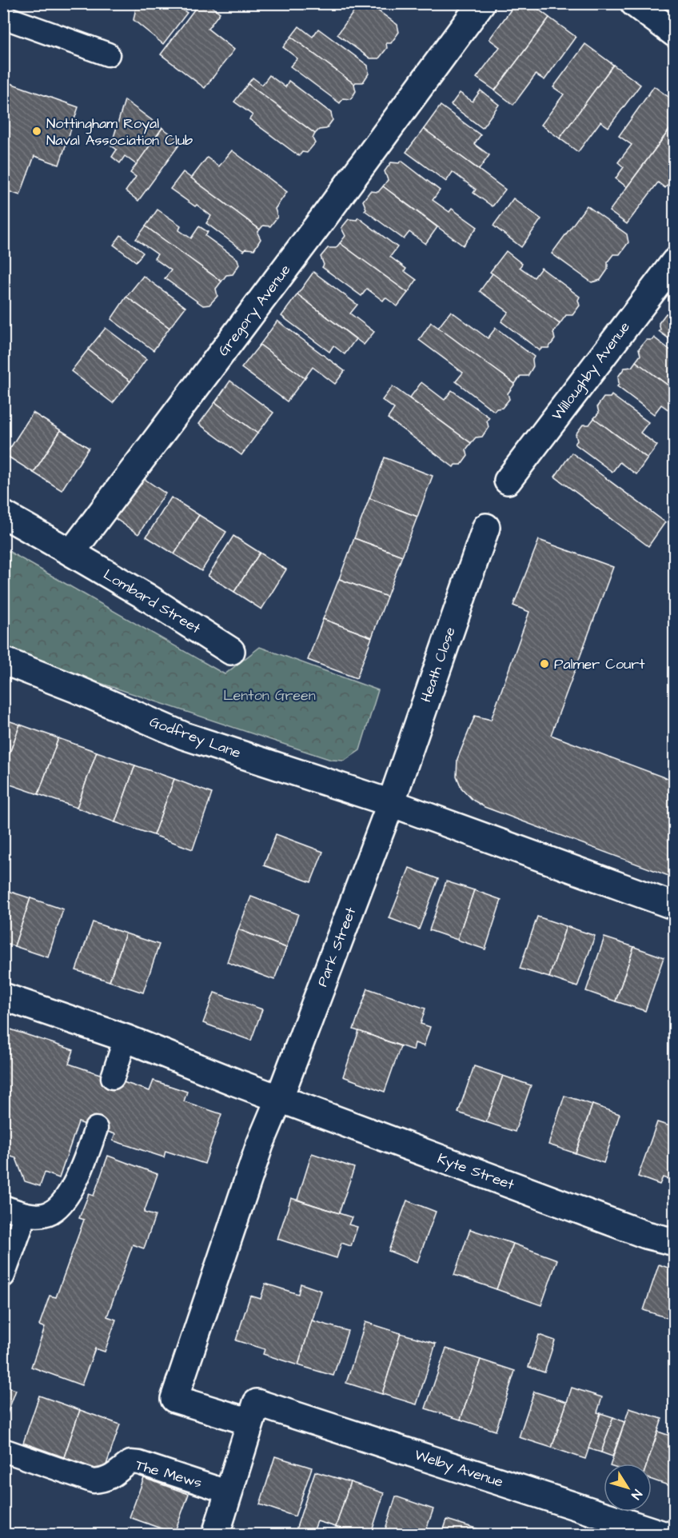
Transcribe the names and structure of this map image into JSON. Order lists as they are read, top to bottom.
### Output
{
  "streets": {
    "street": [
      "Gregory Avenue",
      "Willoughby Avenue",
      "Lombard Street",
      "Heath Close",
      "Godfrey Lane",
      "Park Street",
      "Kyte Street",
      "Welby Avenue"
    ],
    "lane": ["The Mews"]
  },
  "crossings": [
    ["Gregory Avenue", "Lombard Street"],
    ["Heath Close", "Godfrey Lane"],
    ["Heath Close", "Park Street"],
    ["Godfrey Lane", "Park Street"],
    ["Park Street", "Kyte Street"],
    ["Park Street", "Welby Avenue"]
  ],
  "parks": ["Lenton Green"],
  "places": ["Nottingham Royal Naval Association Club", "Palmer Court"],
  "north": "bottom right"
}
